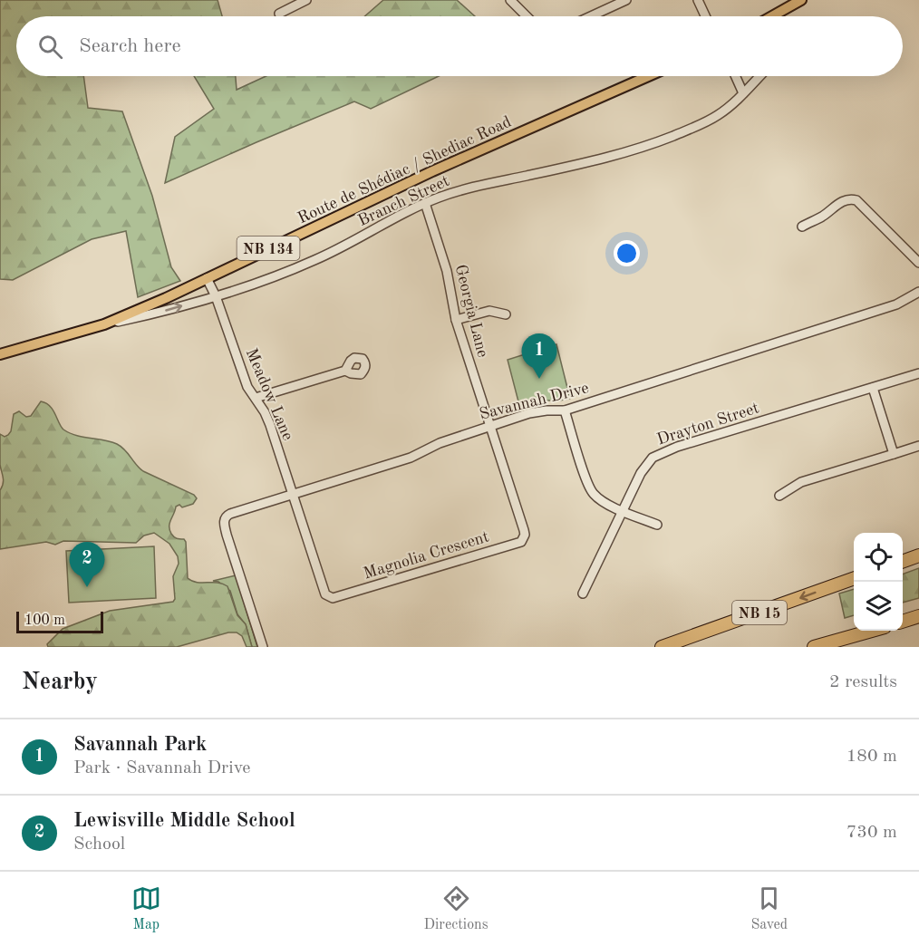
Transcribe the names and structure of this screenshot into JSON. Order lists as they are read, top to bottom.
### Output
{
  "streets": {
    "highway": ["NB 15"],
    "main road": ["Route de Shédiac / Shediac Road", "NB 134"],
    "street": [
      "Branch Street",
      "Georgia Lane",
      "Meadow Lane",
      "Savannah Drive",
      "Drayton Street",
      "Magnolia Crescent"
    ]
  },
  "crossings": [
    ["Route de Shédiac / Shediac Road", "Branch Street"],
    ["Route de Shédiac / Shediac Road", "Meadow Lane"],
    ["Branch Street", "Georgia Lane"],
    ["Branch Street", "Meadow Lane"],
    ["Georgia Lane", "Savannah Drive"],
    ["Georgia Lane", "Magnolia Crescent"],
    ["Meadow Lane", "Savannah Drive"],
    ["Meadow Lane", "Magnolia Crescent"],
    ["Savannah Drive", "Magnolia Crescent"]
  ],
  "scale_bar": "100 m",
  "page": {
    "search": "Search here",
    "pins": ["1", "2"],
    "scale": "100 m",
    "heading": ["Nearby", "2 results"],
    "list": [
      {
        "mark": "1",
        "name": "Savannah Park",
        "note": "Park · Savannah Drive",
        "value": "180 m"
      },
      {
        "mark": "2",
        "name": "Lewisville Middle School",
        "note": "School",
        "value": "730 m"
      }
    ],
    "nav": ["Map", "Directions", "Saved"]
  }
}
